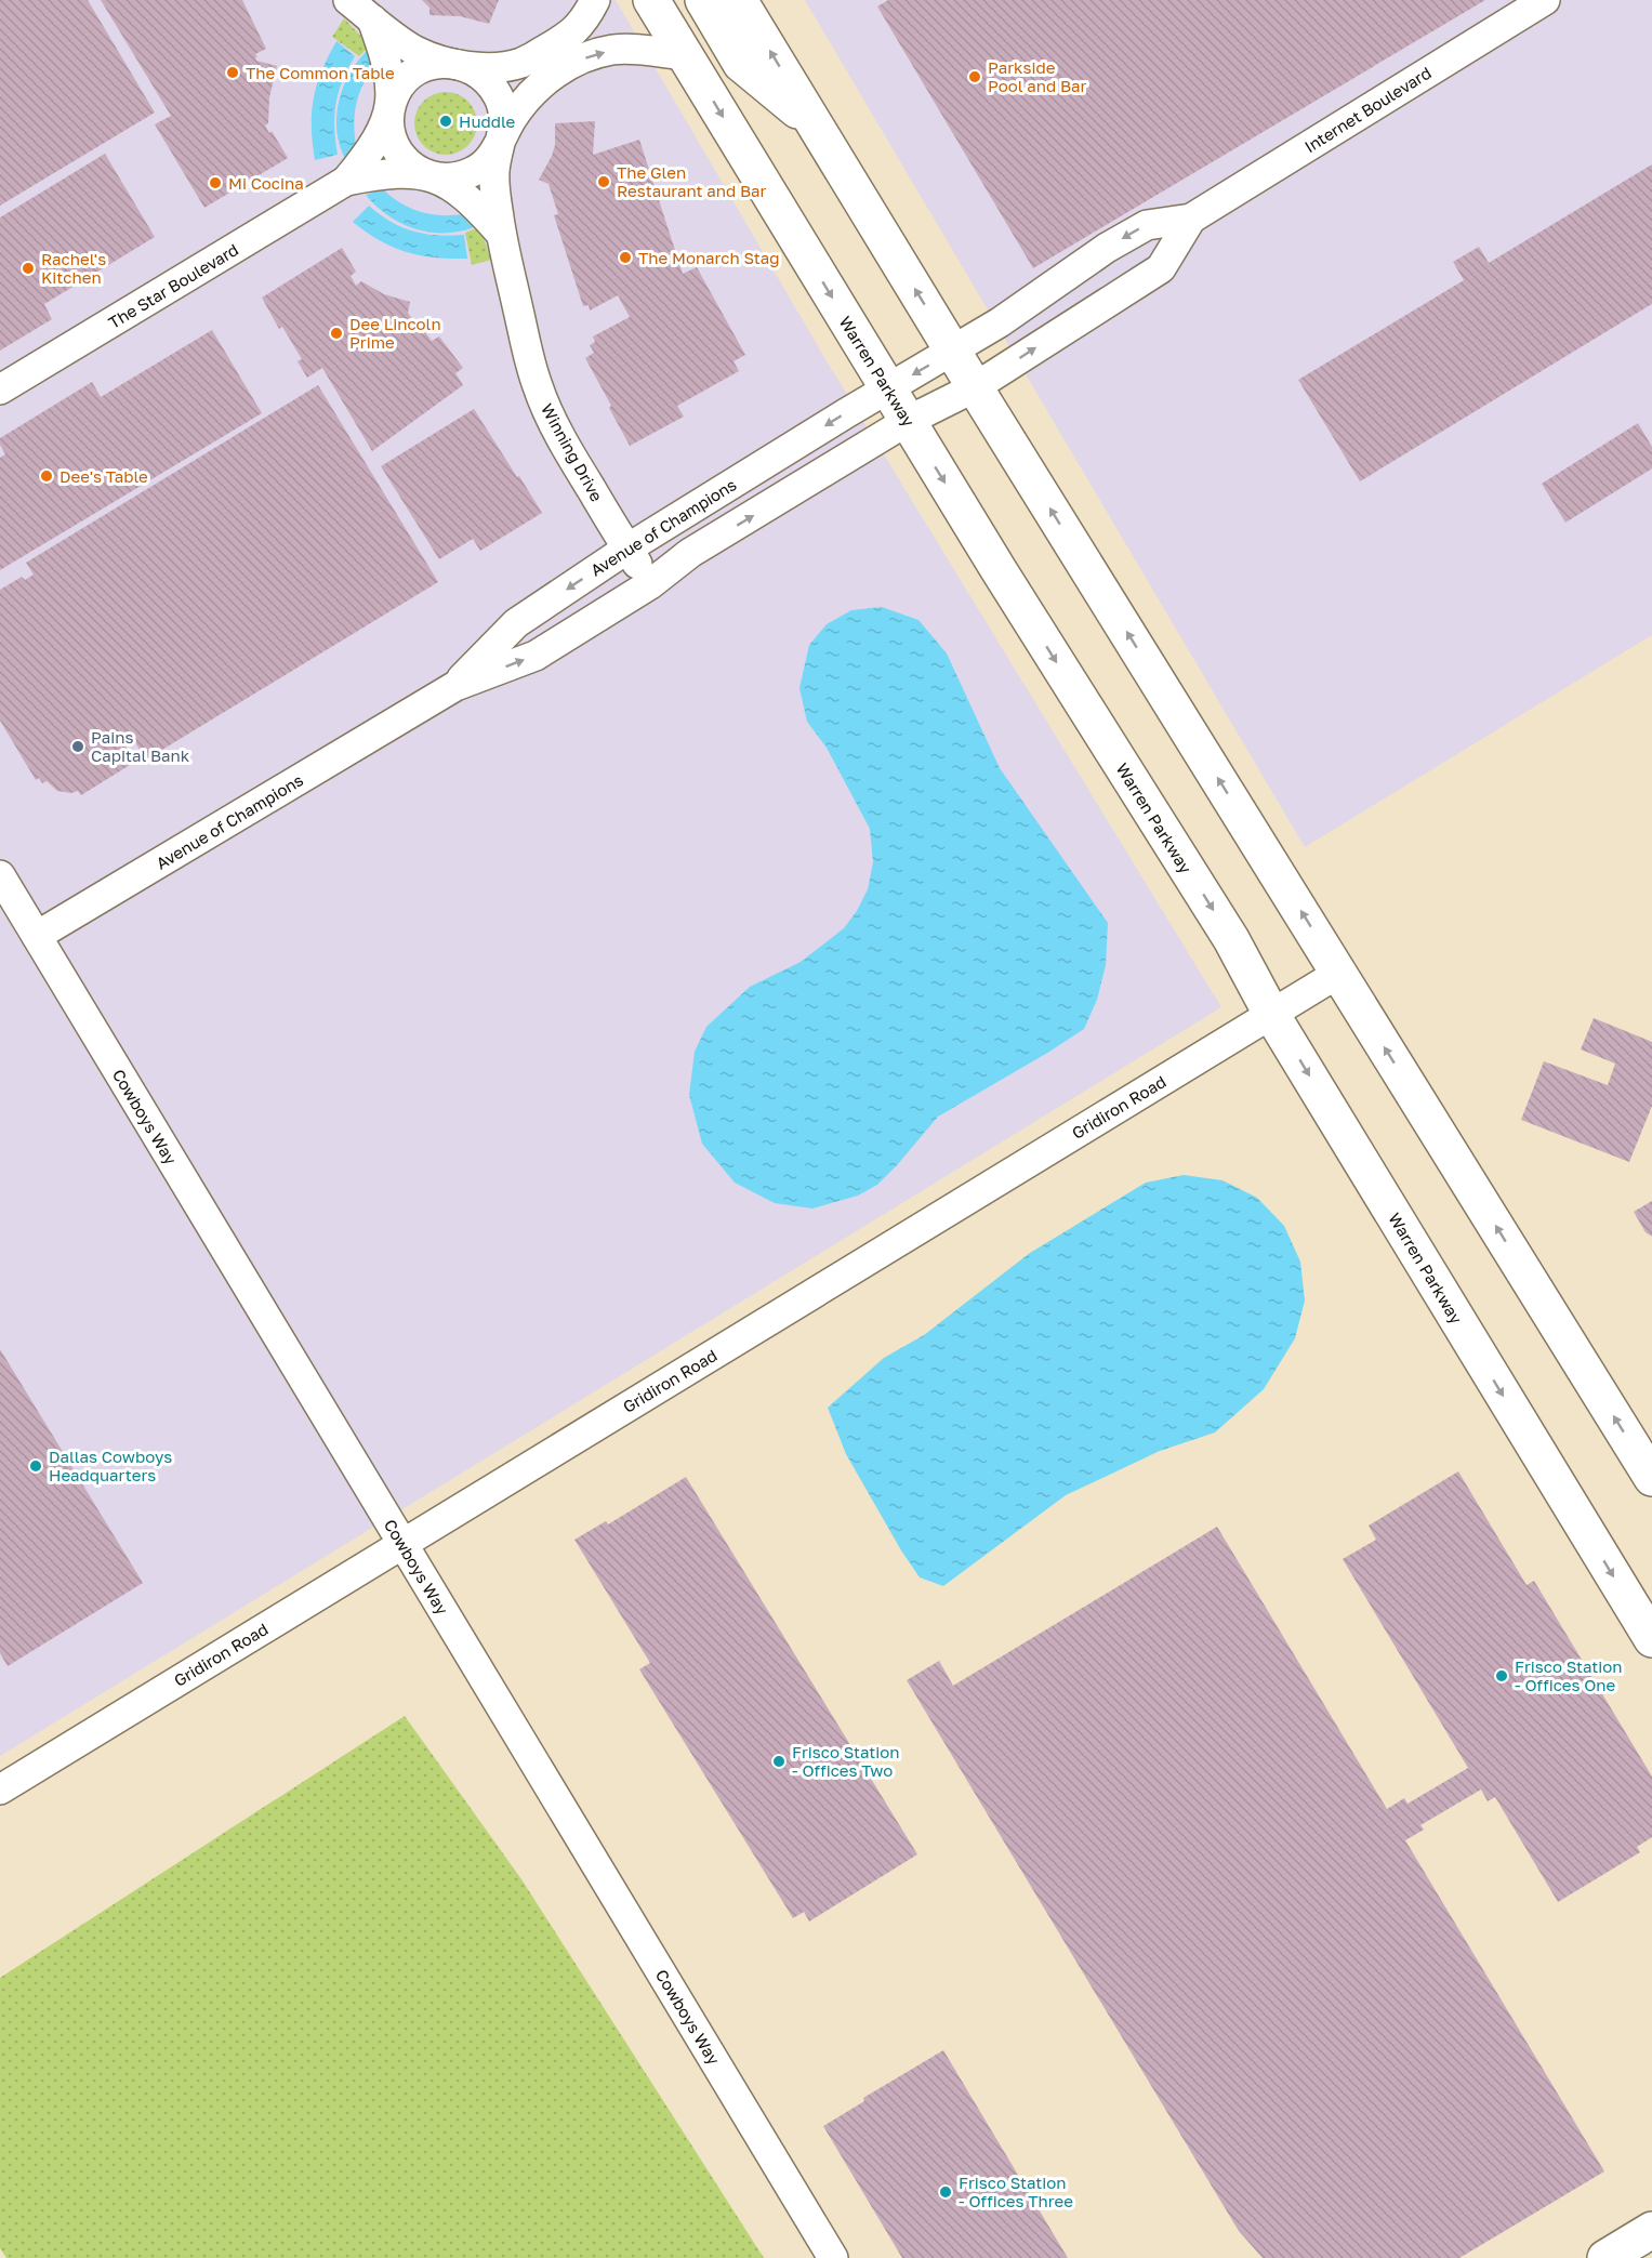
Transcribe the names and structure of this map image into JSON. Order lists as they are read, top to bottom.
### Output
{
  "streets": {
    "main road": ["Warren Parkway"],
    "street": [
      "Internet Boulevard",
      "The Star Boulevard",
      "Winning Drive",
      "Avenue of Champions",
      "Gridiron Road",
      "Cowboys Way"
    ]
  },
  "crossings": [
    ["Internet Boulevard", "Warren Parkway"],
    ["Internet Boulevard", "Avenue of Champions"],
    ["The Star Boulevard", "Winning Drive"],
    ["Warren Parkway", "Avenue of Champions"],
    ["Warren Parkway", "Gridiron Road"],
    ["Winning Drive", "Avenue of Champions"],
    ["Avenue of Champions", "Cowboys Way"],
    ["Gridiron Road", "Cowboys Way"]
  ],
  "places": [
    "The Common Table",
    "Parkside Pool and Bar",
    "Huddle",
    "The Glen Restaurant and Bar",
    "Mi Cocina",
    "The Monarch Stag",
    "Rachel's Kitchen",
    "Dee Lincoln Prime",
    "Dee's Table",
    "Pains Capital Bank",
    "Dallas Cowboys Headquarters",
    "Frisco Station - Offices One",
    "Frisco Station - Offices Two",
    "Frisco Station - Offices Three"
  ]
}
